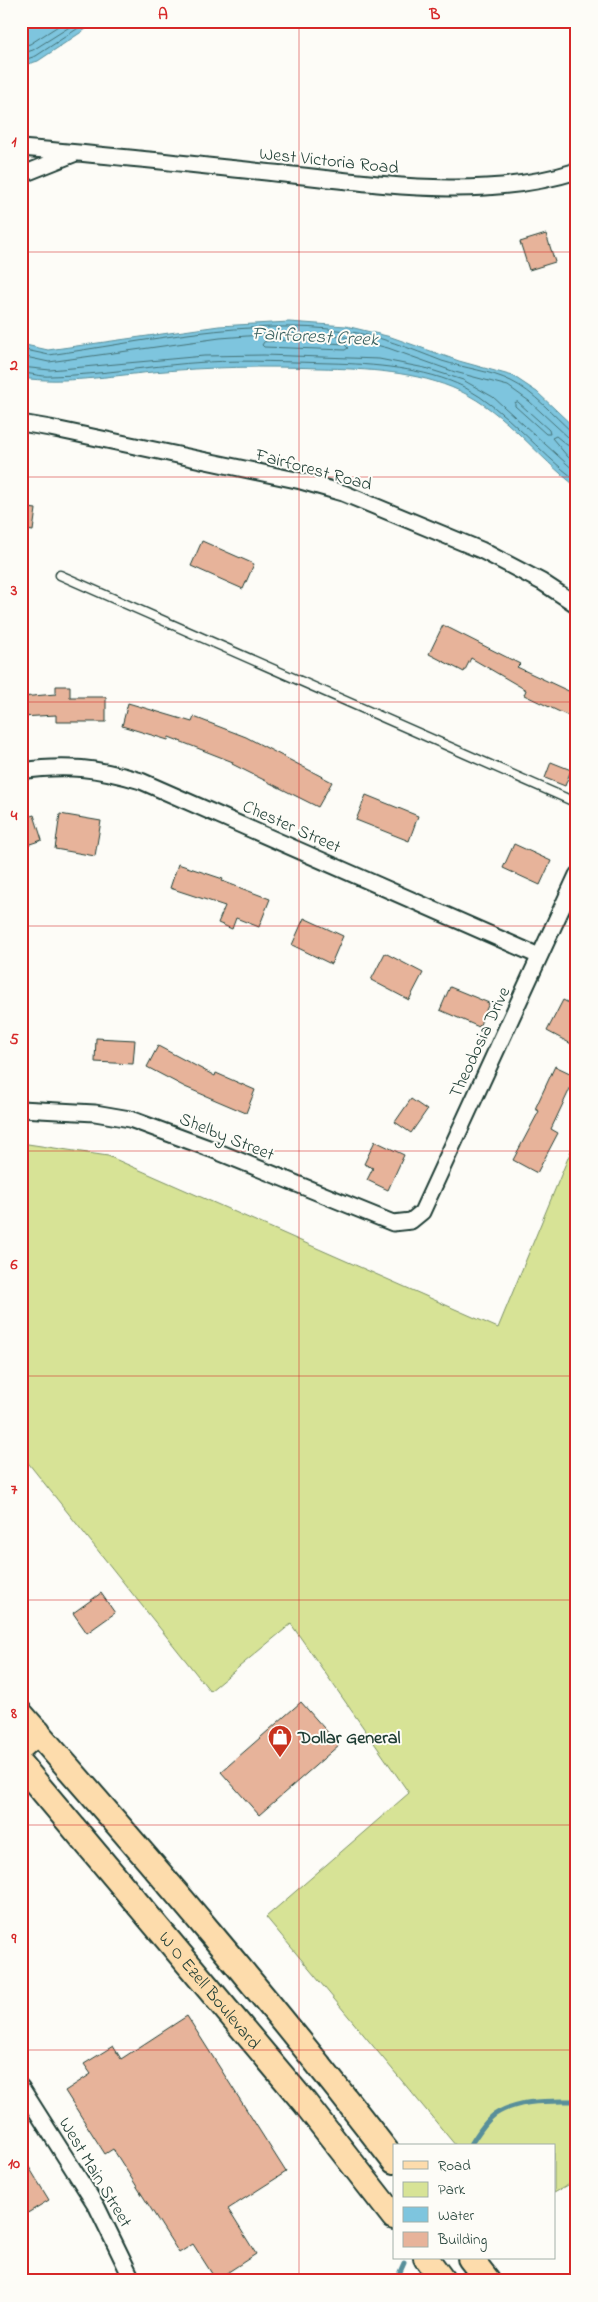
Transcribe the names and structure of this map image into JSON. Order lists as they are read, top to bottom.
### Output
{
  "streets": {
    "main road": ["W O Ezell Boulevard"],
    "street": [
      "West Victoria Road",
      "Fairforest Road",
      "Chester Street",
      "Theodosia Drive",
      "Shelby Street",
      "West Main Street"
    ]
  },
  "crossings": [
    ["Chester Street", "Theodosia Drive"],
    ["Theodosia Drive", "Shelby Street"]
  ],
  "water": ["Fairforest Creek"],
  "places": {
    "shop": ["Dollar General"]
  },
  "legend": [
    "Road",
    "Park",
    "Water",
    "Building"
  ],
  "grid": {
    "columns": ["A", "B"],
    "rows": [
      "1",
      "2",
      "3",
      "4",
      "5",
      "6",
      "7",
      "8",
      "9",
      "10"
    ]
  }
}
